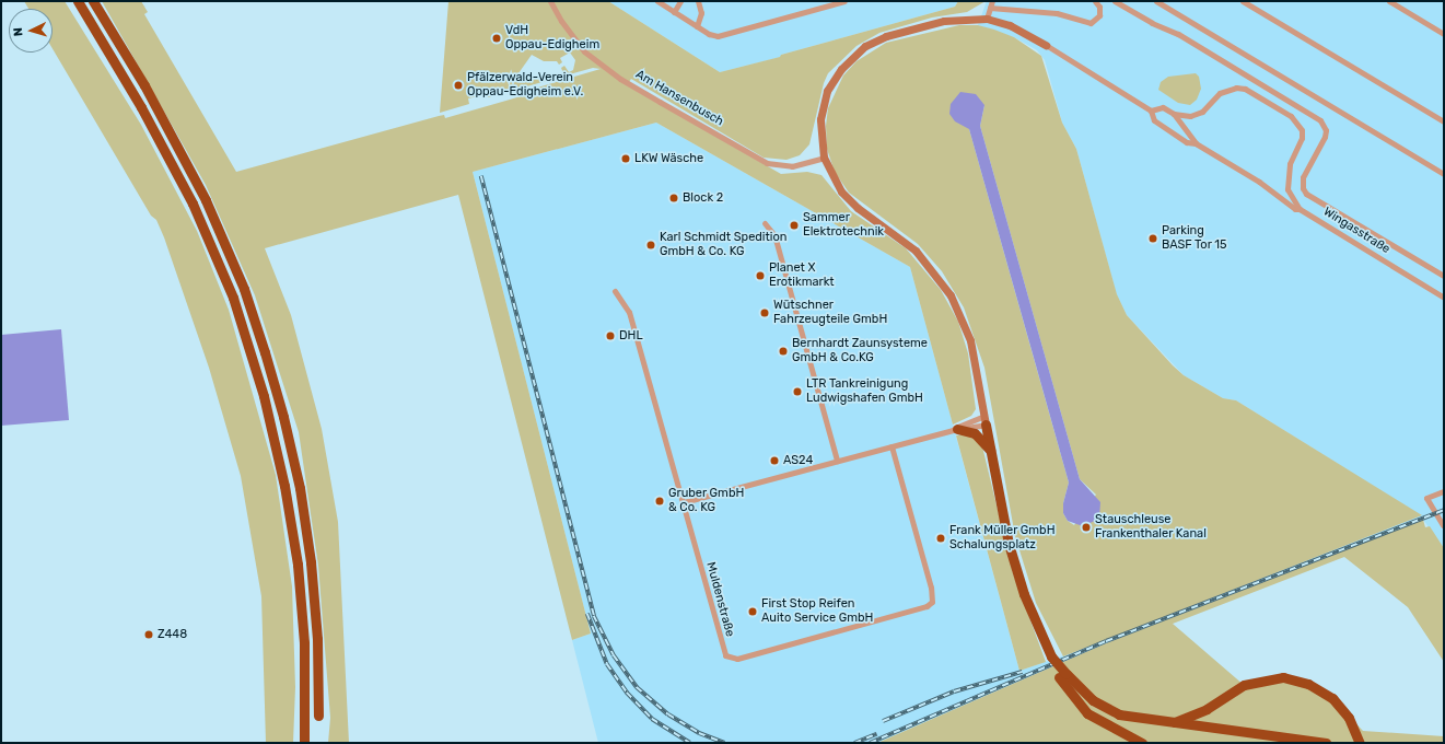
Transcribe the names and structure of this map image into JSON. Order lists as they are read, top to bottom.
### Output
{
  "streets": {
    "street": ["Am Hansenbusch", "Wingasstraße", "Muldenstraße"]
  },
  "places": [
    "VdH Oppau-Edigheim",
    "Pfälzerwald-Verein Oppau-Edigheim e.V.",
    "LKW Wäsche",
    "Block 2",
    "Sammer Elektrotechnik",
    "Parking BASF Tor 15",
    "Karl Schmidt Spedition GmbH & Co. KG",
    "Planet X Erotikmarkt",
    "Wütschner Fahrzeugteile GmbH",
    "DHL",
    "Bernhardt Zaunsysteme GmbH & Co.KG",
    "LTR Tankreinigung Ludwigshafen GmbH",
    "AS24",
    "Gruber GmbH & Co. KG",
    "Stauschleuse Frankenthaler Kanal",
    "Frank Müller GmbH Schalungsplatz",
    "First Stop Reifen Auito Service GmbH",
    "Z448"
  ],
  "north": "left"
}
